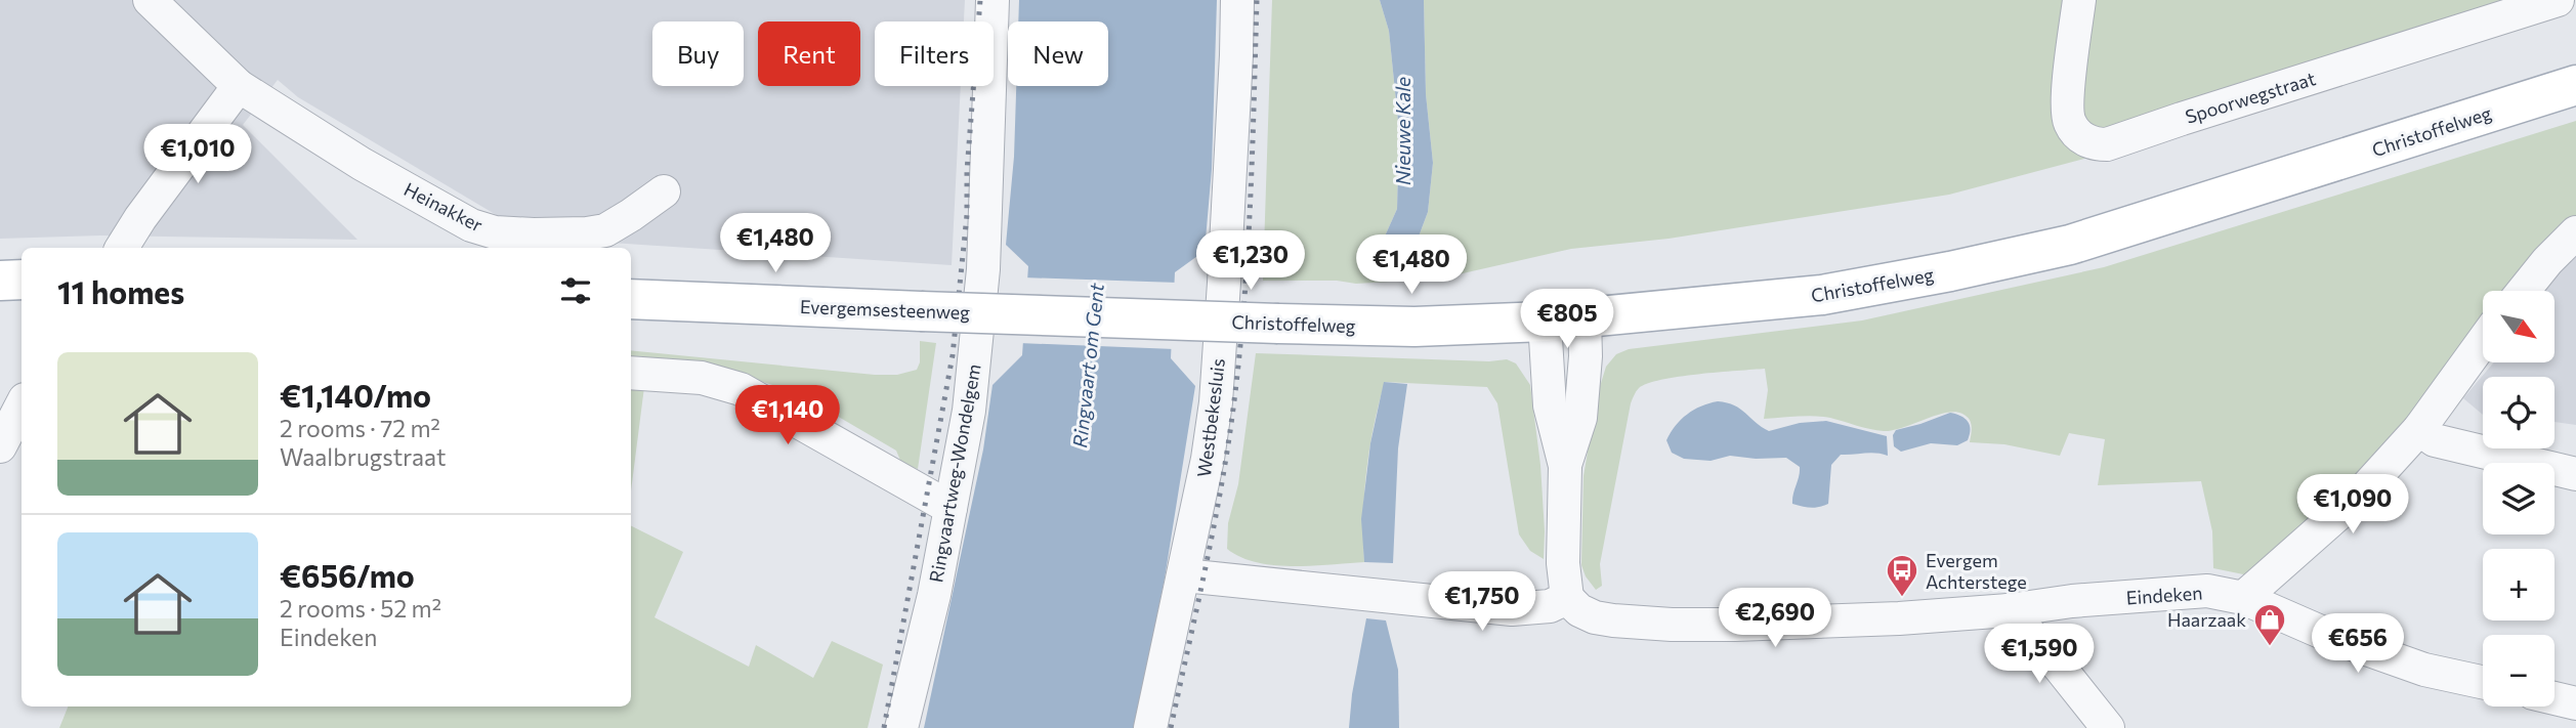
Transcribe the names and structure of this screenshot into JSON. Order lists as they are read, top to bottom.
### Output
{
  "streets": {
    "main road": ["Christoffelweg", "Evergemsesteenweg"],
    "street": [
      "Spoorwegstraat",
      "Heinakker",
      "Westbekesluis",
      "Ringvaartweg-Wondelgem",
      "Eindeken"
    ]
  },
  "crossings": [
    ["Christoffelweg", "Evergemsesteenweg"]
  ],
  "water": ["Nieuwe Kale", "Ringvaart om Gent"],
  "places": {
    "bus stop": ["Evergem Achterstege"],
    "shop": ["Haarzaak"]
  },
  "north": "bottom right",
  "page": {
    "chip": [
      "Buy",
      "Rent",
      "Filters",
      "New"
    ],
    "price": [
      "€1,010",
      "€1,480",
      "€1,230",
      "€1,480",
      "€805",
      "€1,140",
      "€1,090",
      "€1,750",
      "€2,690",
      "€656",
      "€1,590"
    ],
    "heading": "11 homes",
    "map_buttons": ["+", "−"],
    "list": [
      {
        "name": "€1,140/mo",
        "note": "2 rooms · 72 m² · Waalbrugstraat"
      },
      {
        "name": "€656/mo",
        "note": "2 rooms · 52 m² · Eindeken"
      }
    ]
  }
}
